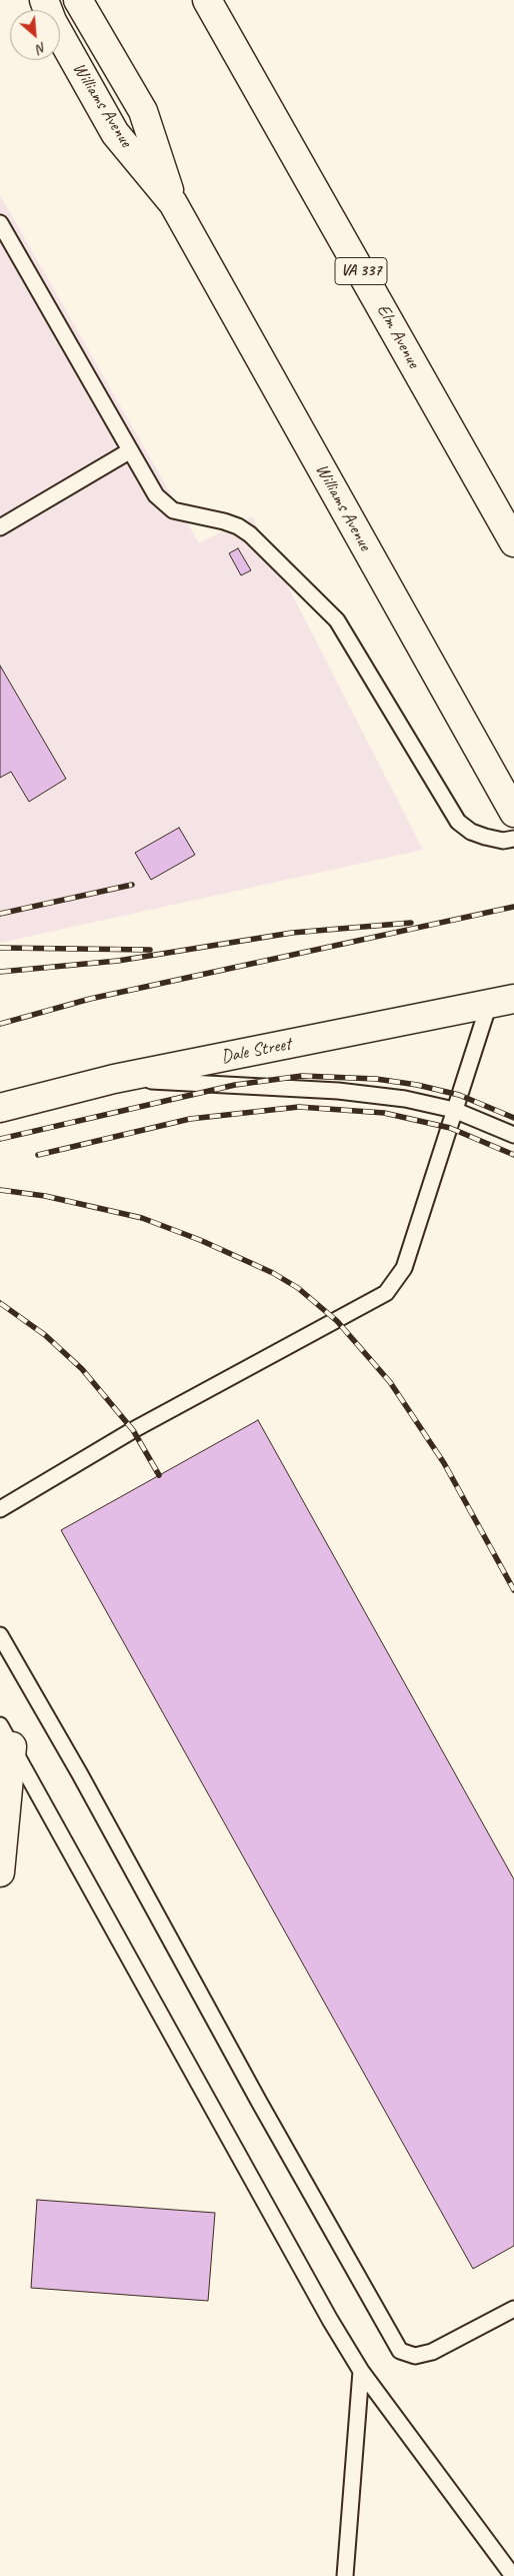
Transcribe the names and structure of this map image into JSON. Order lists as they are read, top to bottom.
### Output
{
  "streets": {
    "street": [
      "Williams Avenue",
      "VA 337",
      "Elm Avenue",
      "Dale Street"
    ]
  },
  "north": "bottom right"
}
